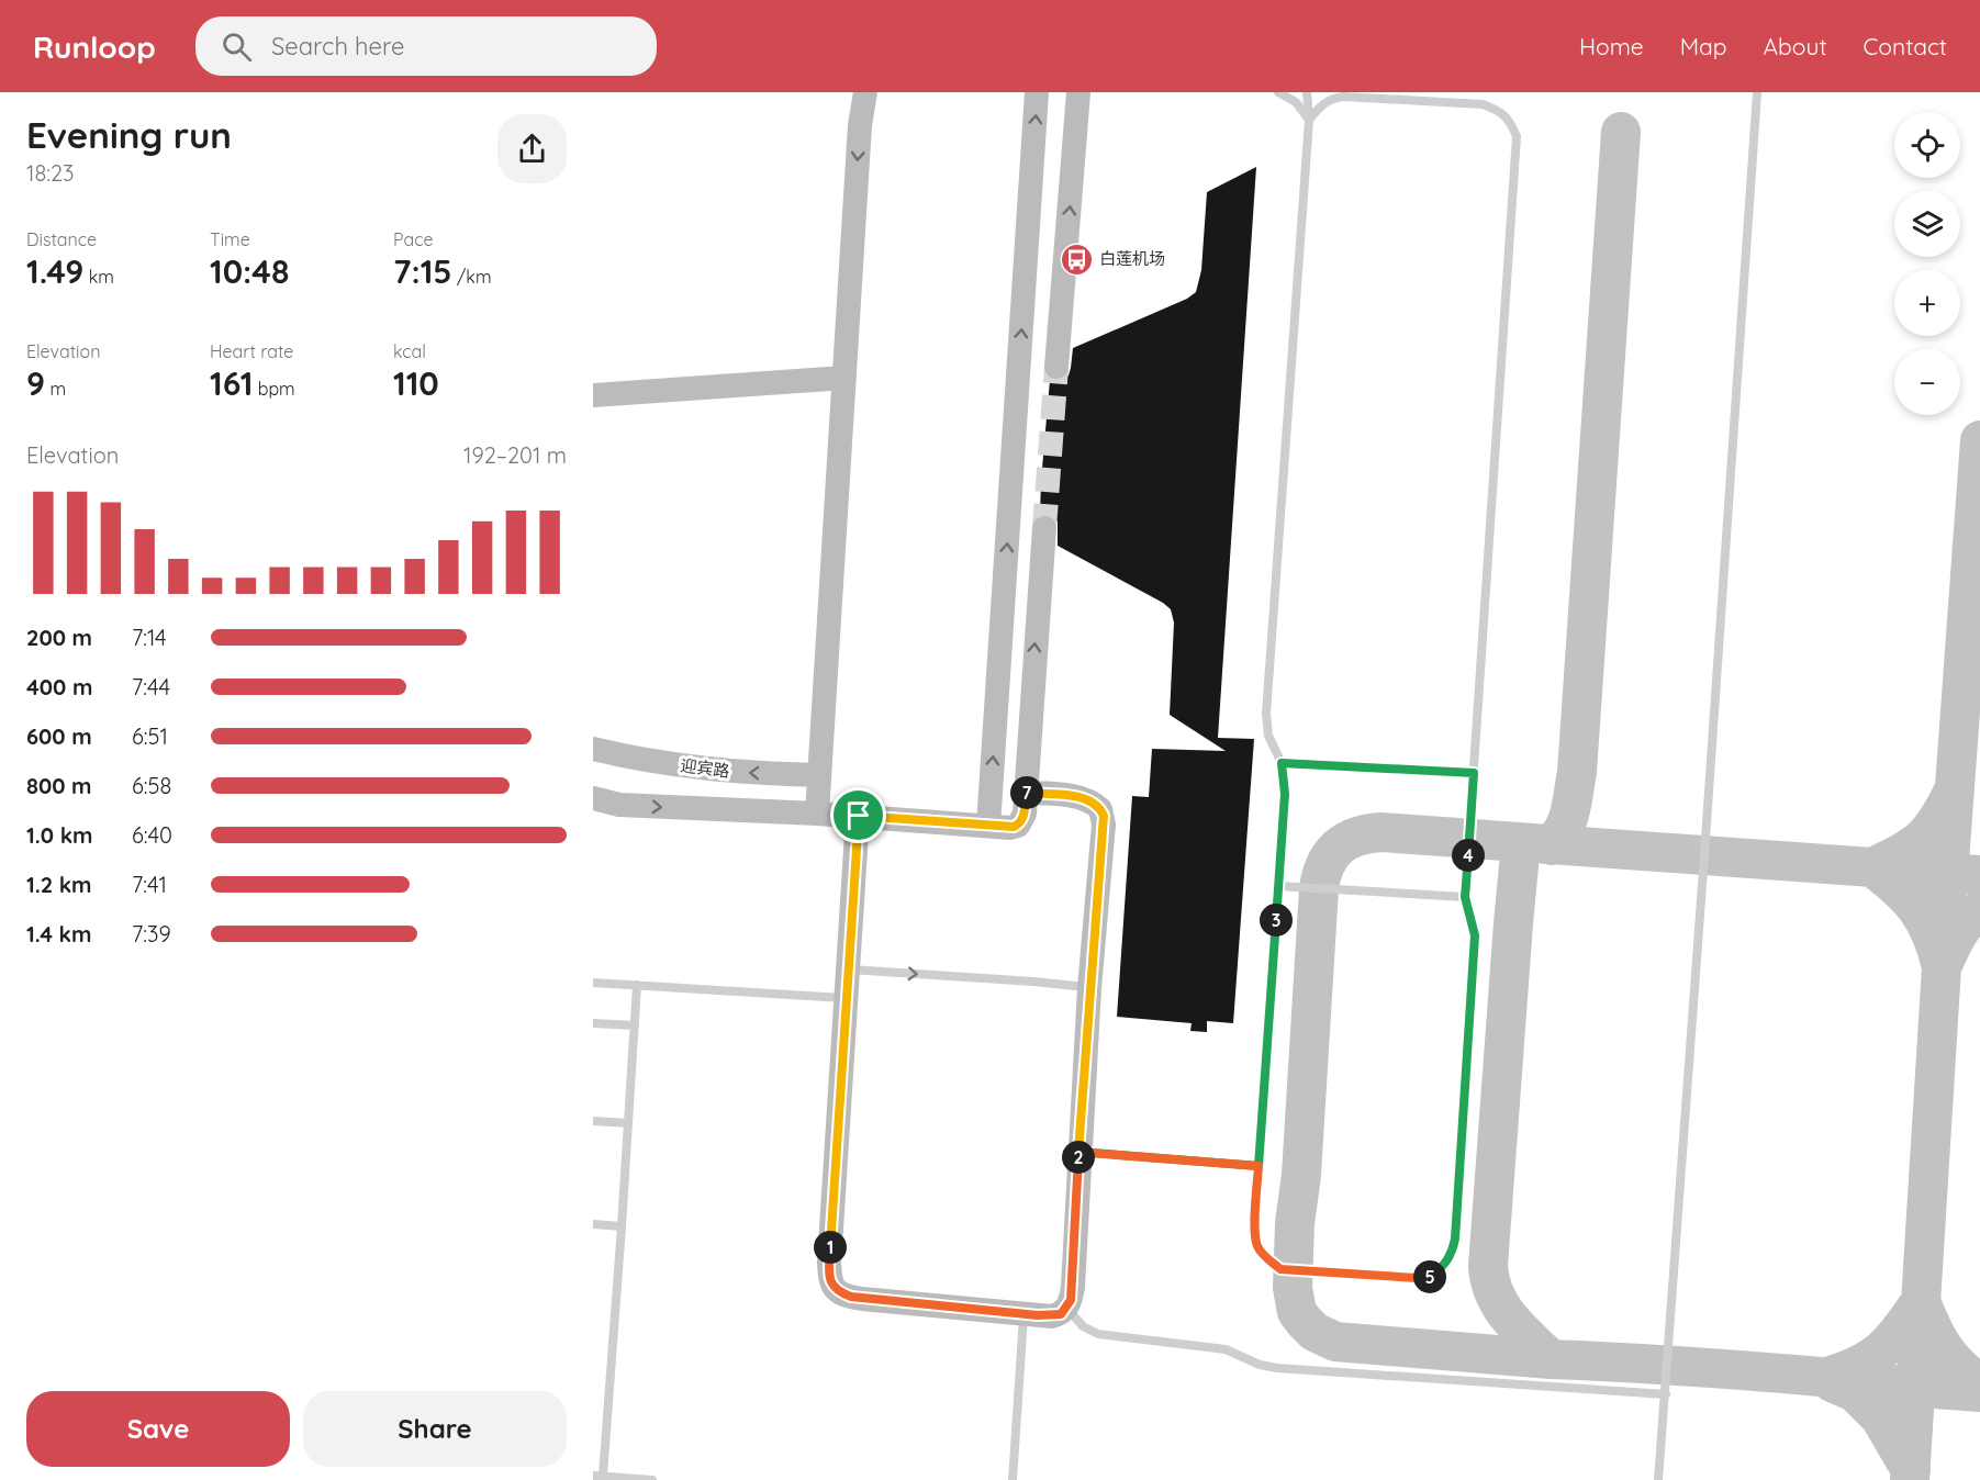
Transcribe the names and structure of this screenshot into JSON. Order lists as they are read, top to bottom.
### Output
{
  "streets": {
    "street": ["迎宾路"]
  },
  "places": {
    "bus stop": ["白莲机场"]
  },
  "page": {
    "header": "Runloop",
    "search": "Search here",
    "nav": [
      "Home",
      "Map",
      "About",
      "Contact"
    ],
    "heading": ["Evening run", "18:23"],
    "map_buttons": ["+", "−"],
    "stats": [
      ["Distance", "1.49 km"],
      ["Time", "10:48"],
      ["Pace", "7:15 /km"],
      ["Elevation", "9 m"],
      ["Heart rate", "161 bpm"],
      ["kcal", "110"]
    ],
    "chart": ["Elevation", "192–201 m"],
    "list": [
      {
        "name": "200 m",
        "note": "7:14"
      },
      {
        "name": "400 m",
        "note": "7:44"
      },
      {
        "name": "600 m",
        "note": "6:51"
      },
      {
        "name": "800 m",
        "note": "6:58"
      },
      {
        "name": "1.0 km",
        "note": "6:40"
      },
      {
        "name": "1.2 km",
        "note": "7:41"
      },
      {
        "name": "1.4 km",
        "note": "7:39"
      }
    ],
    "pins": [
      "7",
      "4",
      "3",
      "2",
      "1",
      "5"
    ],
    "buttons": ["Save", "Share"]
  }
}
